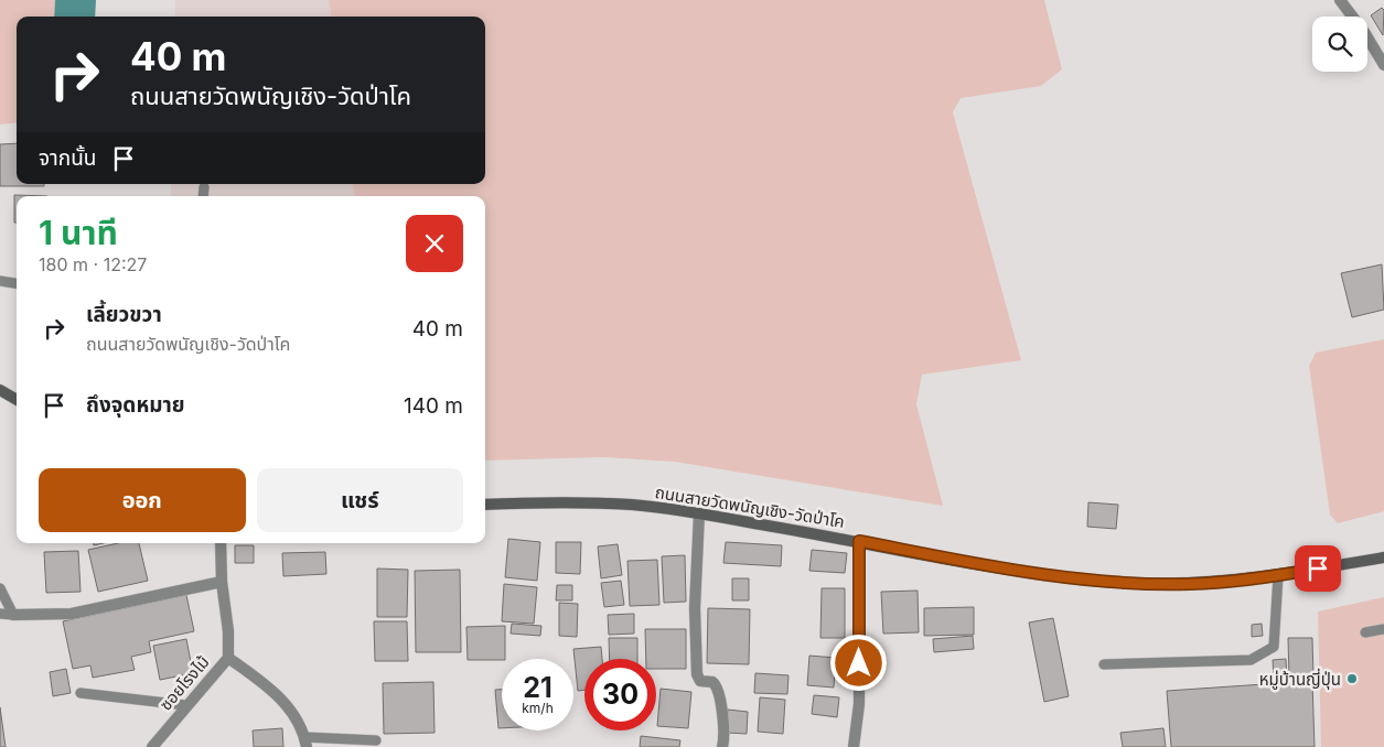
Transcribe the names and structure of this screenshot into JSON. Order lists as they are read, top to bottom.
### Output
{
  "streets": {
    "main road": ["ถนนสายวัดพนัญเชิง-วัดป่าโค"],
    "street": ["ซอยโรงไม้"]
  },
  "places": ["หมู่บ้านญี่ปุ่น"],
  "page": {
    "turn": ["40 m", "ถนนสายวัดพนัญเชิง-วัดป่าโค"],
    "then": "จากนั้น",
    "heading": ["1 นาที", "180 m · 12:27"],
    "list": [
      {
        "name": "เลี้ยวขวา",
        "note": "ถนนสายวัดพนัญเชิง-วัดป่าโค",
        "value": "40 m"
      },
      {
        "name": "ถึงจุดหมาย",
        "value": "140 m"
      }
    ],
    "buttons": ["ออก", "แชร์"],
    "speed": "21 km/h",
    "limit": "30"
  }
}
